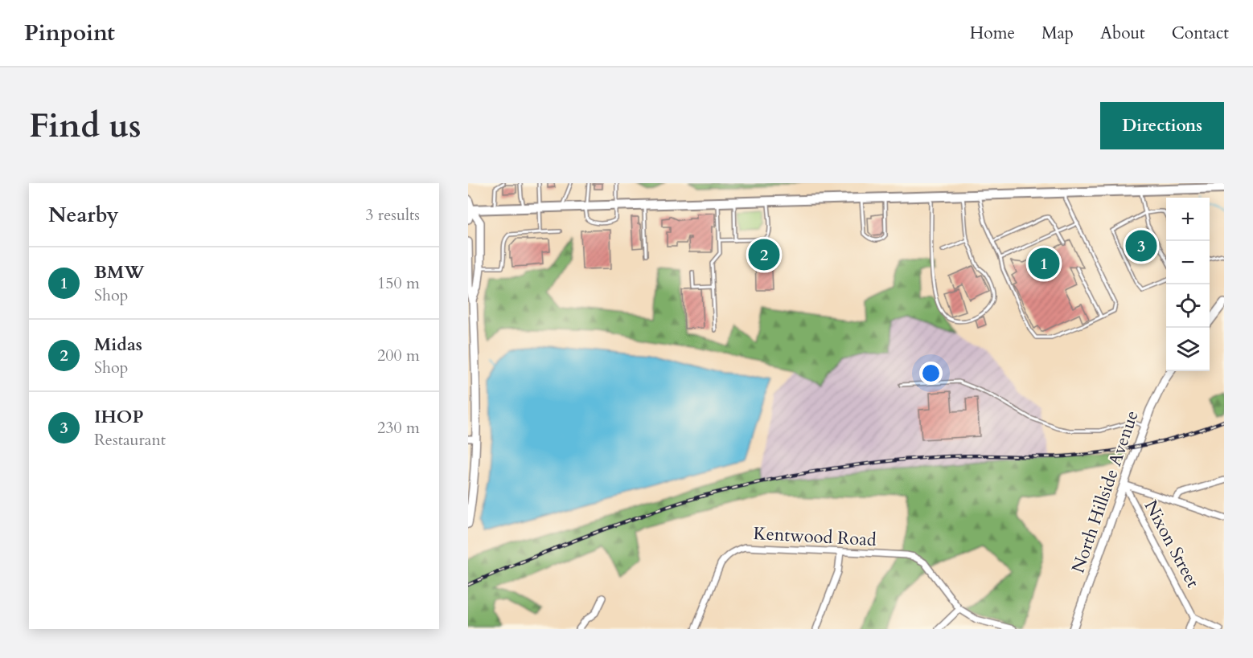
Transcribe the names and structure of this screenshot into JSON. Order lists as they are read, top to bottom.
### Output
{
  "streets": {
    "main road": ["North Hillside Avenue"],
    "street": ["Kentwood Road", "Nixon Street"]
  },
  "crossings": [
    ["North Hillside Avenue", "Nixon Street"]
  ],
  "page": {
    "header": "Pinpoint",
    "nav": [
      "Home",
      "Map",
      "About",
      "Contact"
    ],
    "buttons": "Directions",
    "title": "Find us",
    "heading": ["Nearby", "3 results"],
    "map_buttons": ["+", "−"],
    "pins": ["3", "2", "1"],
    "list": [
      {
        "mark": "1",
        "name": "BMW",
        "note": "Shop",
        "value": "150 m"
      },
      {
        "mark": "2",
        "name": "Midas",
        "note": "Shop",
        "value": "200 m"
      },
      {
        "mark": "3",
        "name": "IHOP",
        "note": "Restaurant",
        "value": "230 m"
      }
    ]
  }
}
